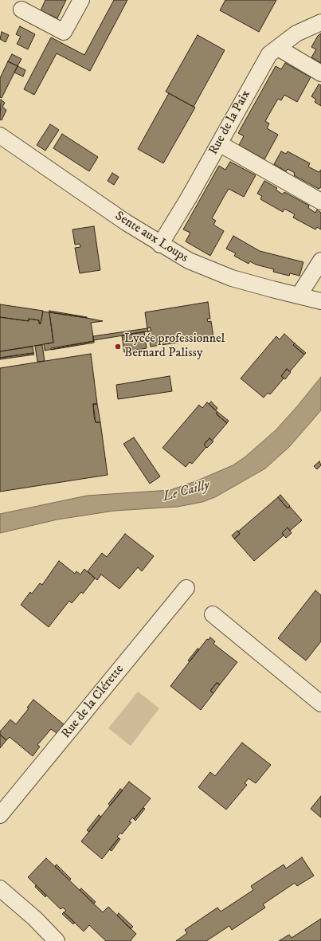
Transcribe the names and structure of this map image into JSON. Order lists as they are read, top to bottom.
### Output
{
  "streets": {
    "street": ["Rue de la Paix", "Sente aux Loups", "Rue de la Clérette"]
  },
  "crossings": [
    ["Rue de la Paix", "Sente aux Loups"]
  ],
  "water": ["Le Cailly"],
  "places": ["Lycée professionnel Bernard Palissy"]
}
